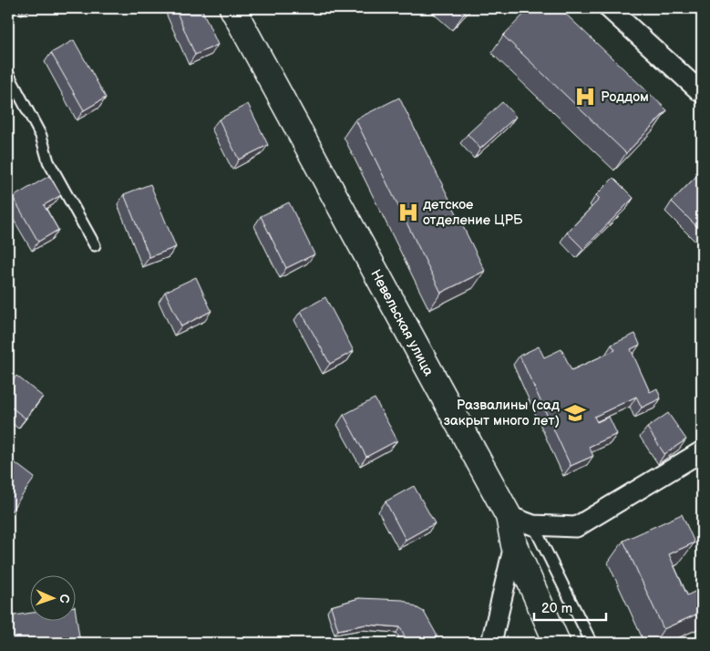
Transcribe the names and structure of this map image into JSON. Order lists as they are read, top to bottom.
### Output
{
  "streets": {
    "street": ["Невельская улица"]
  },
  "places": {
    "hospital": ["Роддом", "детское отделение ЦРБ"],
    "school or university": ["Развалины (сад закрыт много лет)"]
  },
  "scale_bar": "20 m",
  "north": "right"
}
